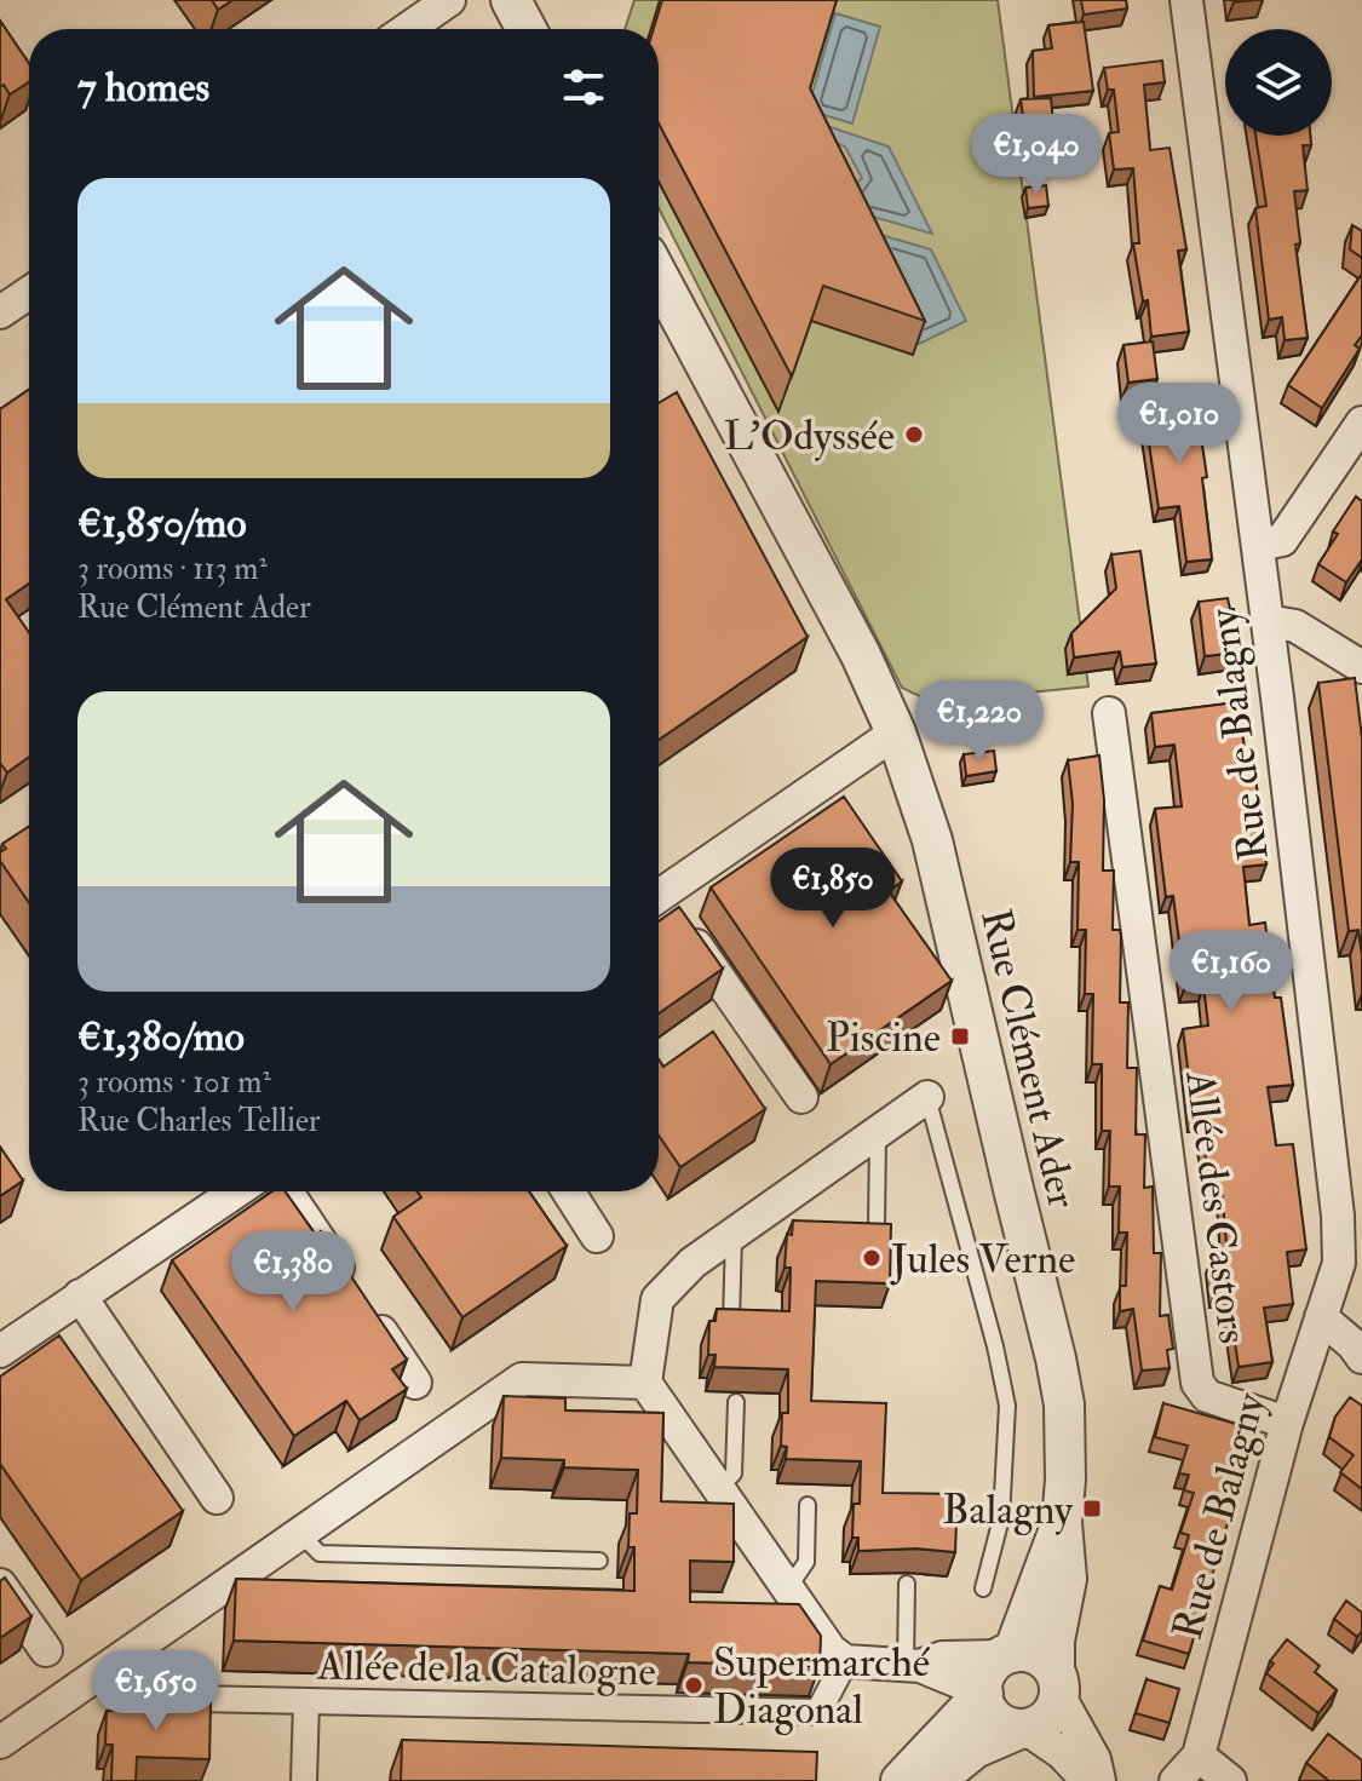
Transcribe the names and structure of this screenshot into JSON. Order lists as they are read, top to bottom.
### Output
{
  "streets": {
    "street": [
      "Rue de Balagny",
      "Rue Clément Ader",
      "Allée des Castors",
      "Allée de la Catalogne"
    ]
  },
  "crossings": [
    ["Rue de Balagny", "Allée des Castors"]
  ],
  "places": {
    "other": ["L'Odyssée", "Jules Verne", "Supermarché Diagonal"],
    "transit": ["Piscine", "Balagny"]
  },
  "page": {
    "heading": "7 homes",
    "price": [
      "€1,040",
      "€1,010",
      "€1,220",
      "€1,850",
      "€1,160",
      "€1,380",
      "€1,650"
    ],
    "list": [
      {
        "name": "€1,850/mo",
        "note": "3 rooms · 113 m² · Rue Clément Ader"
      },
      {
        "name": "€1,380/mo",
        "note": "3 rooms · 101 m² · Rue Charles Tellier"
      }
    ]
  }
}
